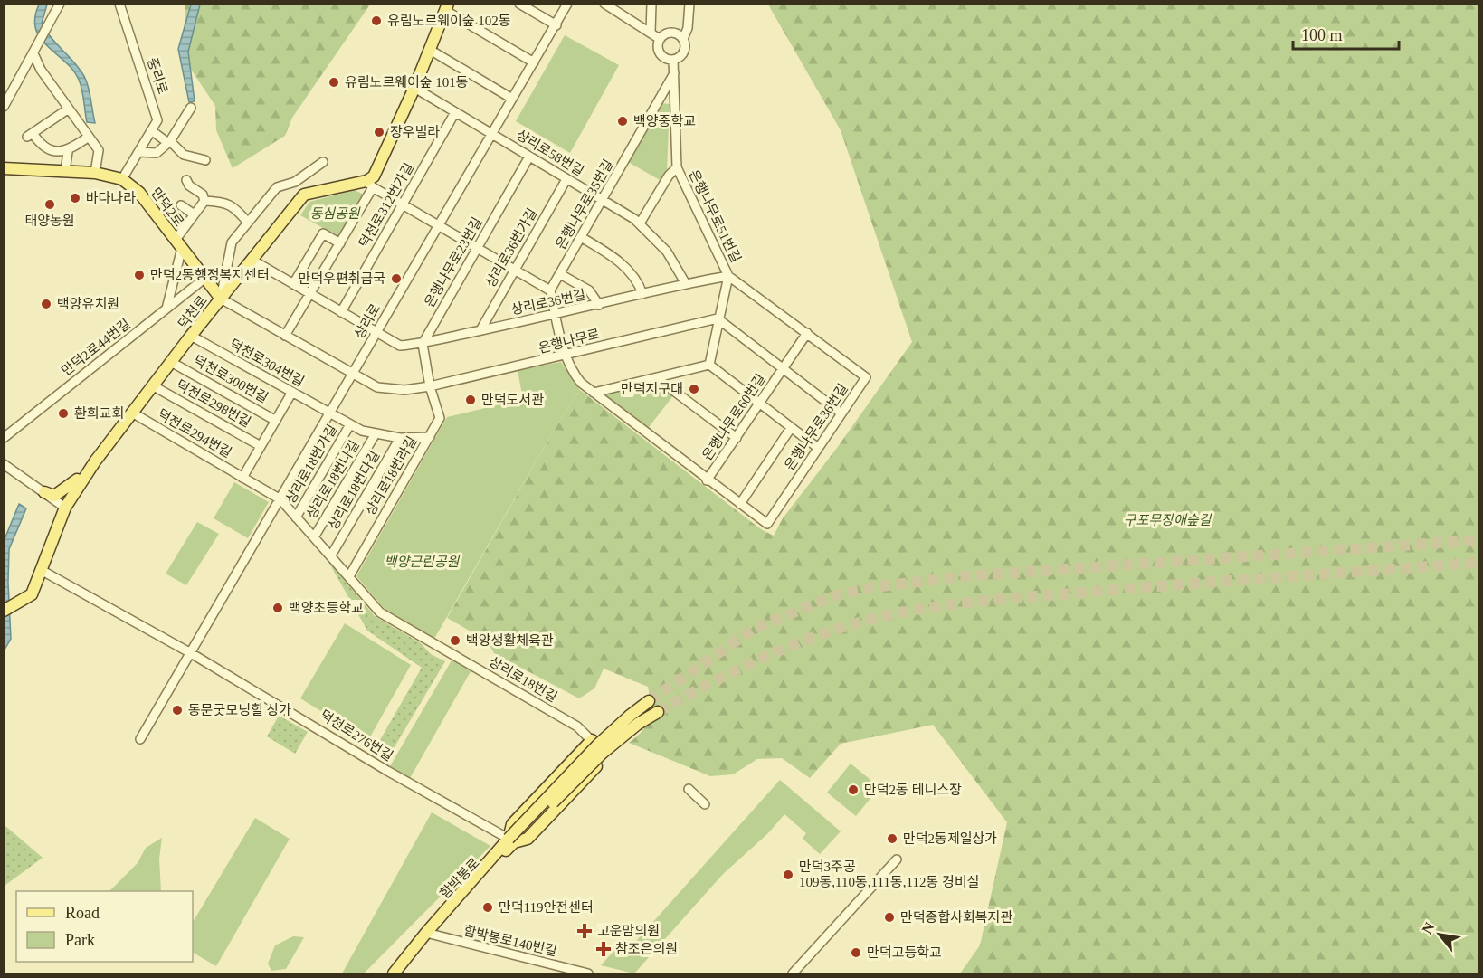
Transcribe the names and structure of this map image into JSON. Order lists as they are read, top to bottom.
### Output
{
  "streets": {
    "main road": ["만덕2로", "덕천로", "함박봉로"],
    "street": [
      "중리로",
      "상리로58번길",
      "은행나무로35번길",
      "덕천로312번가길",
      "은행나무로51번길",
      "상리로36번가길",
      "은행나무로23번길",
      "상리로36번길",
      "상리로",
      "은행나무로",
      "만덕2로44번길",
      "덕천로304번길",
      "덕천로300번길",
      "덕천로298번길",
      "은행나무로60번길",
      "은행나무로36번길",
      "덕천로294번길",
      "상리로18번가길",
      "상리로18번라길",
      "상리로18번나길",
      "상리로18번다길",
      "상리로18번길",
      "덕천로276번길",
      "함박봉로140번길"
    ]
  },
  "crossings": [
    ["상리로58번길", "은행나무로35번길"],
    ["상리로58번길", "덕천로312번가길"],
    ["상리로58번길", "상리로36번가길"],
    ["상리로58번길", "은행나무로23번길"],
    ["상리로58번길", "상리로36번길"],
    ["상리로58번길", "상리로"],
    ["은행나무로35번길", "은행나무로51번길"],
    ["덕천로312번가길", "상리로36번길"],
    ["만덕2로", "덕천로"],
    ["만덕2로", "은행나무로"],
    ["만덕2로", "만덕2로44번길"],
    ["은행나무로51번길", "상리로36번길"],
    ["은행나무로51번길", "은행나무로"],
    ["은행나무로51번길", "은행나무로36번길"],
    ["상리로36번가길", "상리로36번길"],
    ["은행나무로23번길", "상리로36번길"],
    ["상리로36번길", "덕천로"],
    ["상리로36번길", "상리로"],
    ["상리로36번길", "은행나무로36번길"],
    ["덕천로", "은행나무로"],
    ["덕천로", "덕천로304번길"],
    ["덕천로", "덕천로300번길"],
    ["덕천로", "덕천로298번길"],
    ["덕천로", "덕천로294번길"],
    ["덕천로", "덕천로276번길"],
    ["상리로", "은행나무로"],
    ["상리로", "덕천로304번길"],
    ["상리로", "덕천로294번길"],
    ["상리로", "상리로18번길"],
    ["상리로", "덕천로276번길"],
    ["은행나무로", "은행나무로36번길"],
    ["은행나무로", "상리로18번라길"],
    ["덕천로304번길", "상리로18번가길"],
    ["덕천로304번길", "상리로18번라길"],
    ["덕천로304번길", "상리로18번나길"],
    ["덕천로304번길", "상리로18번다길"],
    ["은행나무로60번길", "은행나무로36번길"],
    ["덕천로294번길", "상리로18번길"],
    ["상리로18번가길", "상리로18번길"],
    ["상리로18번라길", "상리로18번길"],
    ["상리로18번나길", "상리로18번길"],
    ["상리로18번다길", "상리로18번길"],
    ["덕천로276번길", "함박봉로"],
    ["함박봉로", "함박봉로140번길"]
  ],
  "parks": ["동심공원", "구포무장애숲길", "백양근린공원"],
  "places": {
    "other": [
      "유림노르웨이숲 102동",
      "유림노르웨이숲 101동",
      "백양중학교",
      "장우빌라",
      "바다나라",
      "태양농원",
      "만덕2동행정복지센터",
      "만덕우편취급국",
      "백양유치원",
      "만덕지구대",
      "만덕도서관",
      "환희교회",
      "백양초등학교",
      "백양생활체육관",
      "동문굿모닝힐 상가",
      "만덕2동 테니스장",
      "만덕2동제일상가",
      "만덕3주공 109동,110동,111동,112동 경비실",
      "만덕119안전센터",
      "만덕종합사회복지관",
      "만덕고등학교"
    ],
    "health": ["고운맘의원", "참조은의원"]
  },
  "legend": ["Road", "Park"],
  "scale_bar": "100 m",
  "north": "top left"
}
